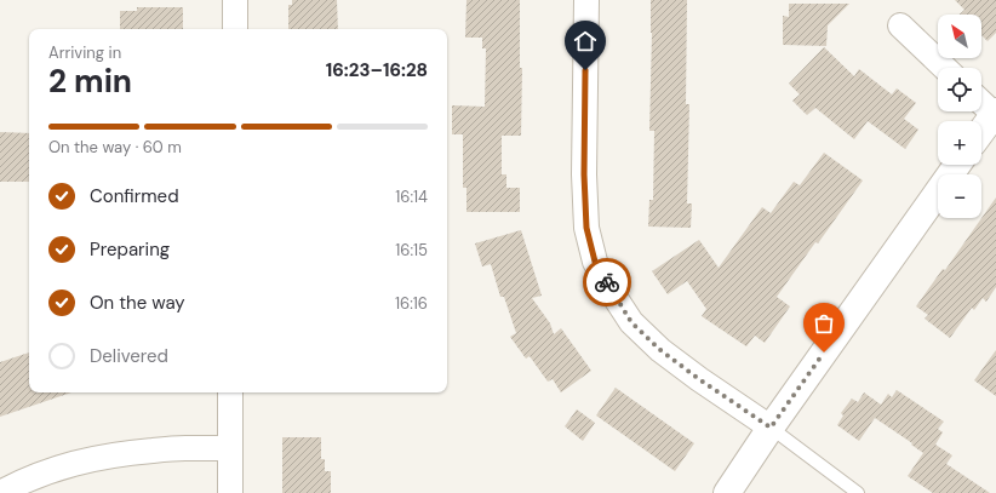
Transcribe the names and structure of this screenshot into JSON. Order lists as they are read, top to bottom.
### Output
{
  "north": "top left",
  "page": {
    "map_buttons": ["+", "−"],
    "heading": ["2 min", "Arriving in", "16:23–16:28"],
    "bar": "On the way · 60 m",
    "list": [
      ["Confirmed", "16:14"],
      ["Preparing", "16:15"],
      ["On the way", "16:16"],
      "Delivered"
    ]
  }
}
